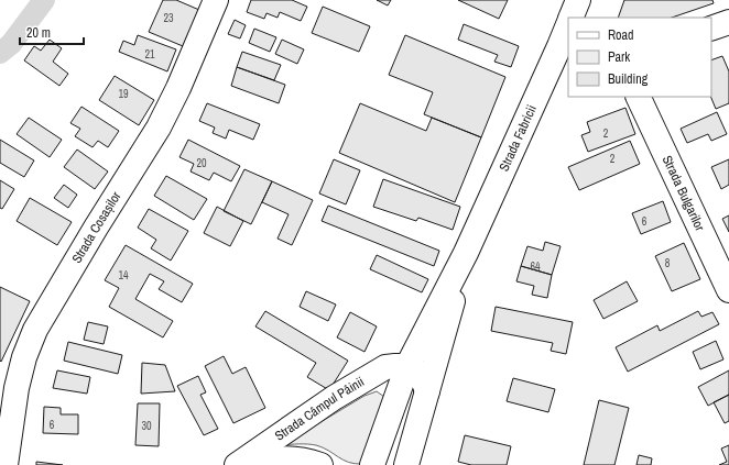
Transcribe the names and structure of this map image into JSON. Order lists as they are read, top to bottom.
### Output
{
  "streets": {
    "street": [
      "Strada Fabricii",
      "Strada Bulgarilor",
      "Strada Cosașilor",
      "Strada Câmpul Pâinii"
    ]
  },
  "crossings": [
    ["Strada Fabricii", "Strada Câmpul Pâinii"]
  ],
  "house_numbers": [
    "23",
    "21",
    "19",
    "2",
    "2",
    "20",
    "6",
    "8",
    "64",
    "14",
    "6",
    "30"
  ],
  "legend": ["Road", "Park", "Building"],
  "scale_bar": "20 m"
}
